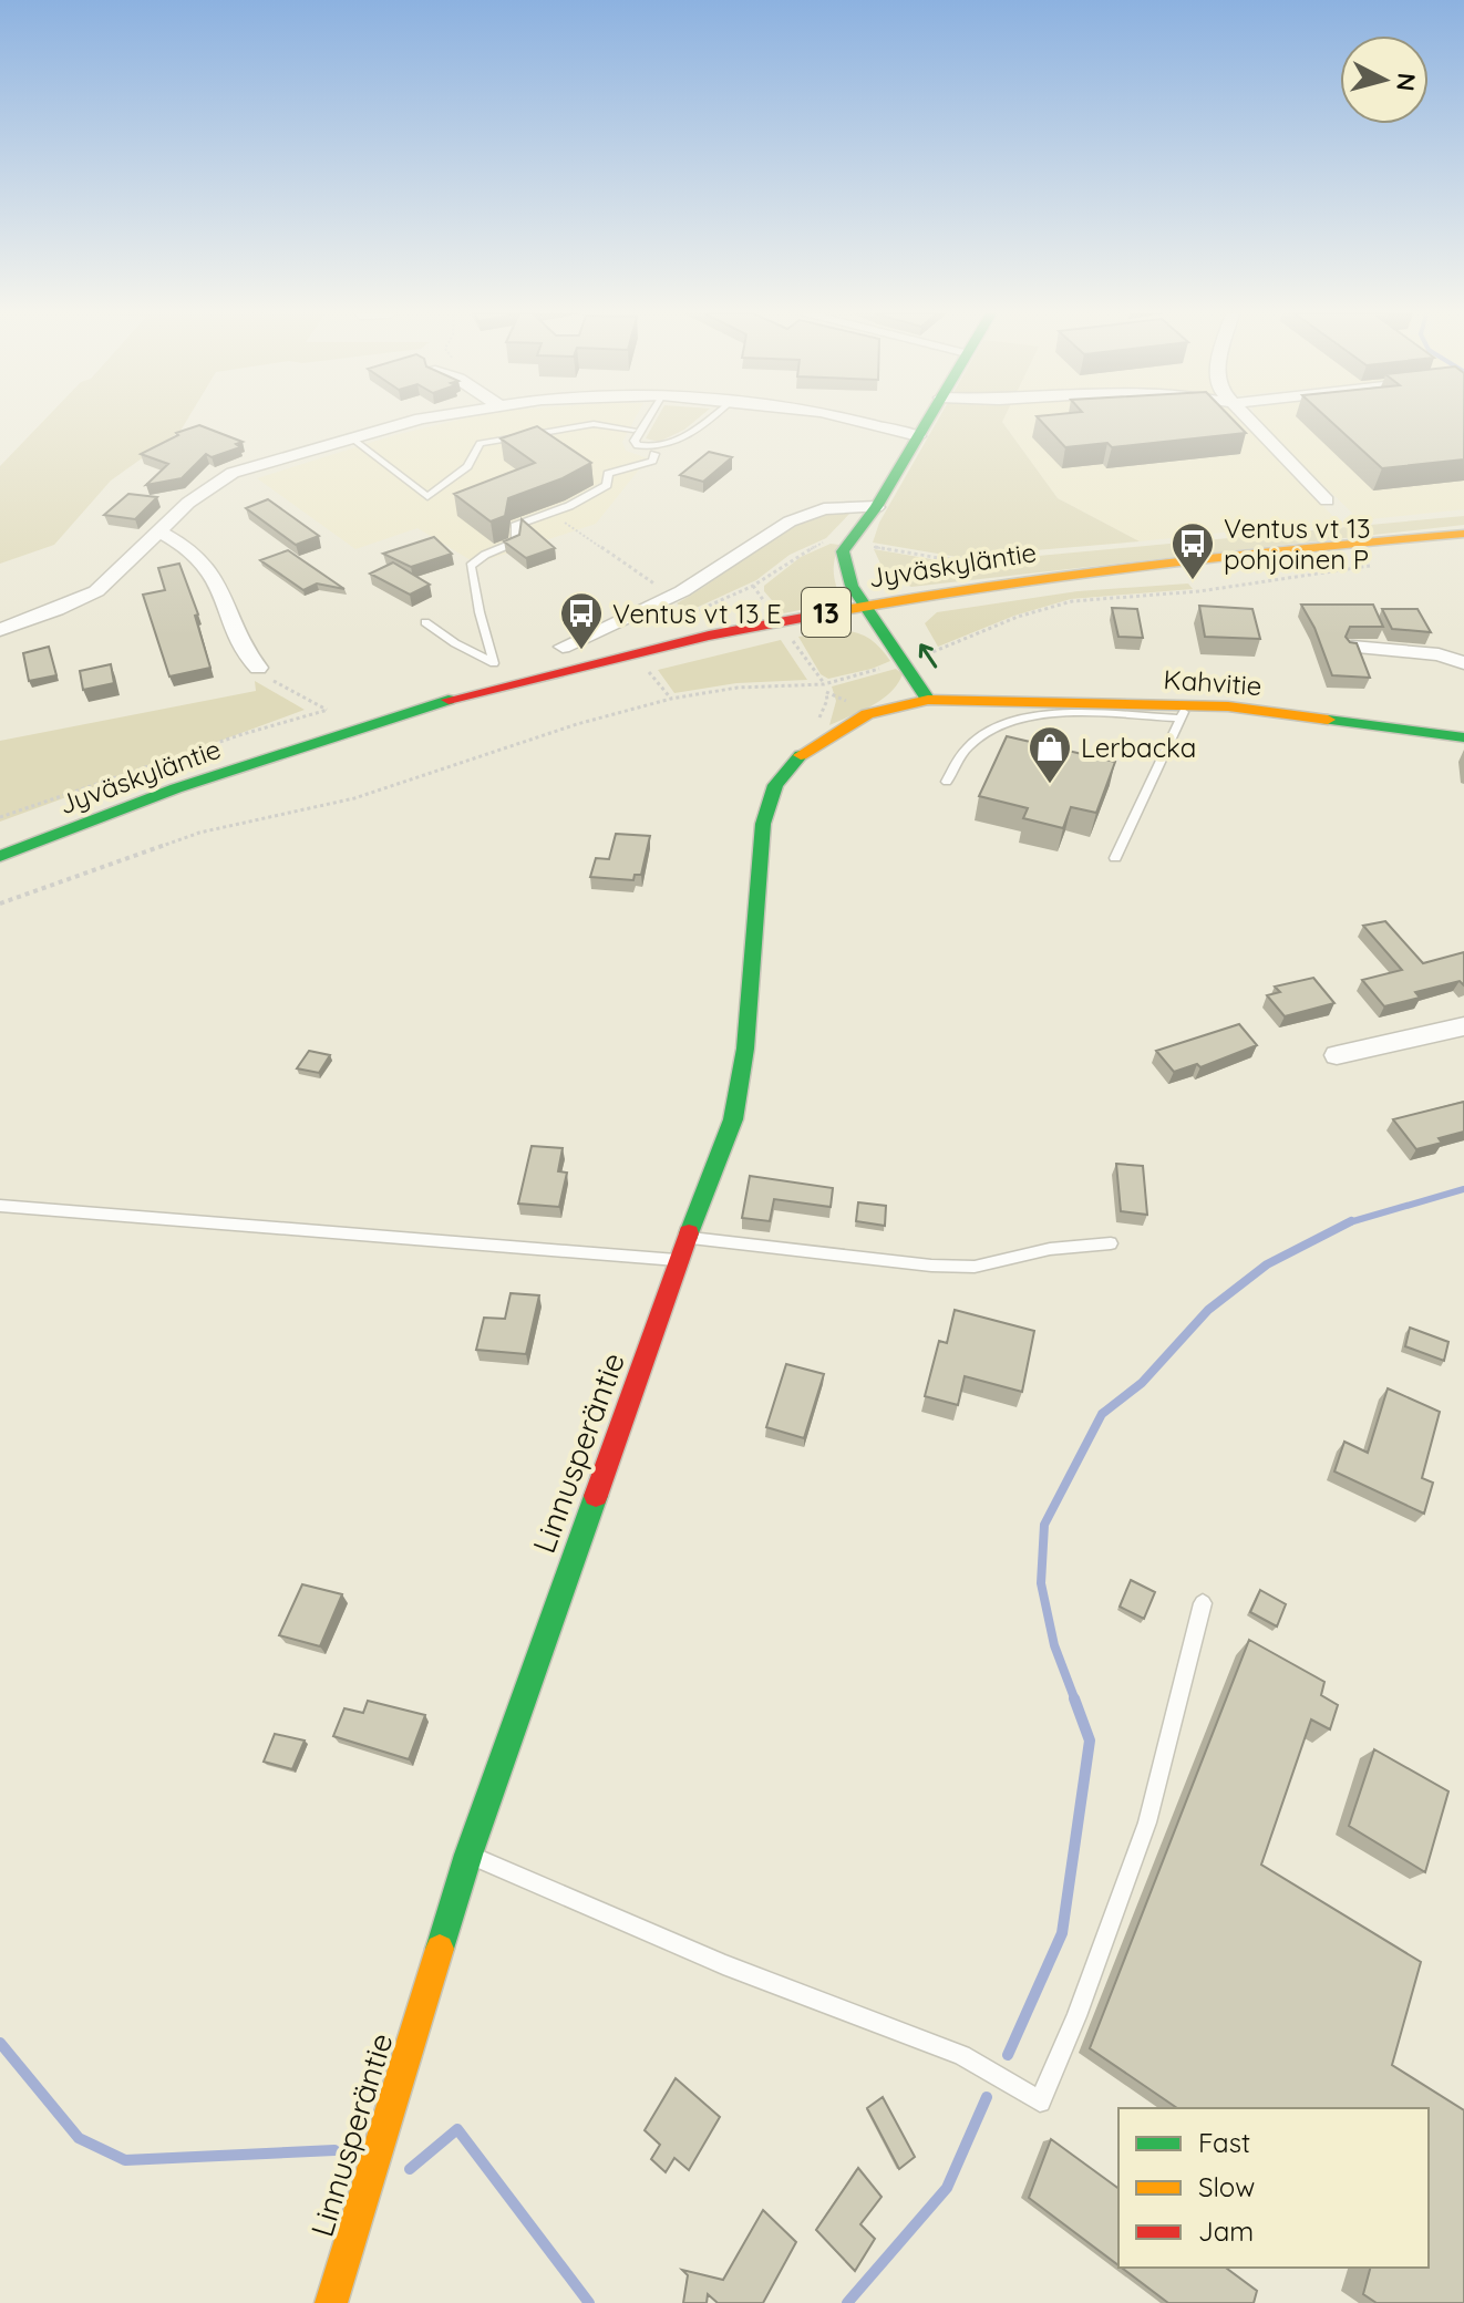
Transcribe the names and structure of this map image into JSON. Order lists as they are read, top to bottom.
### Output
{
  "streets": {
    "main road": [
      "Jyväskyläntie",
      "13",
      "Kahvitie",
      "Linnusperäntie"
    ]
  },
  "crossings": [
    ["Kahvitie", "Linnusperäntie"]
  ],
  "places": {
    "bus stop": ["Ventus vt 13 pohjoinen P", "Ventus vt 13 E"],
    "shop": ["Lerbacka"]
  },
  "legend": ["Fast", "Slow", "Jam"],
  "north": "right"
}
